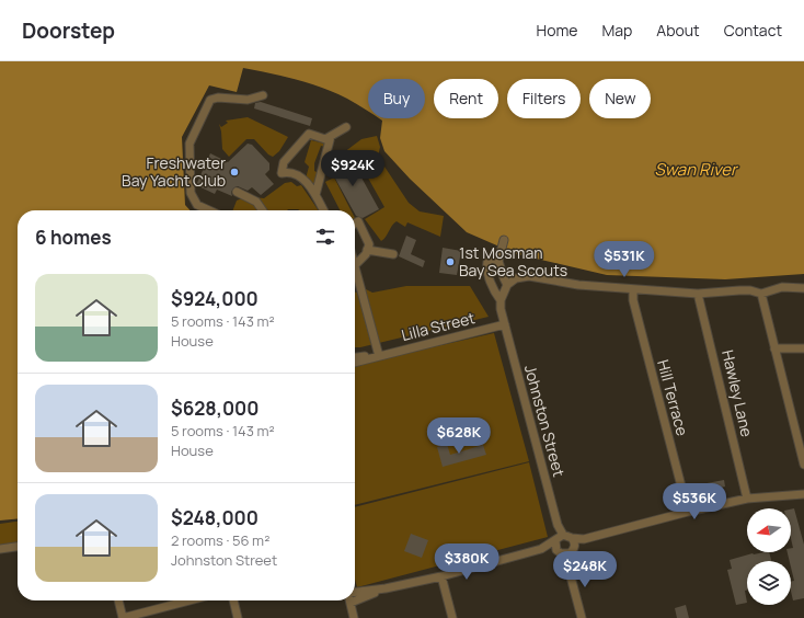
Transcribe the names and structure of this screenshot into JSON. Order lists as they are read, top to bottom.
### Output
{
  "streets": {
    "street": [
      "Lilla Street",
      "Hawley Lane",
      "Hill Terrace",
      "Johnston Street"
    ]
  },
  "crossings": [
    ["Lilla Street", "Johnston Street"]
  ],
  "water": ["Swan River"],
  "places": ["Freshwater Bay Yacht Club", "1st Mosman Bay Sea Scouts"],
  "north": "left",
  "page": {
    "header": "Doorstep",
    "nav": [
      "Home",
      "Map",
      "About",
      "Contact"
    ],
    "chip": [
      "Buy",
      "Rent",
      "Filters",
      "New"
    ],
    "price": [
      "$924K",
      "$531K",
      "$628K",
      "$536K",
      "$380K",
      "$248K"
    ],
    "heading": "6 homes",
    "list": [
      {
        "name": "$924,000",
        "note": "5 rooms · 143 m² · House"
      },
      {
        "name": "$628,000",
        "note": "5 rooms · 143 m² · House"
      },
      {
        "name": "$248,000",
        "note": "2 rooms · 56 m² · Johnston Street"
      }
    ]
  }
}
